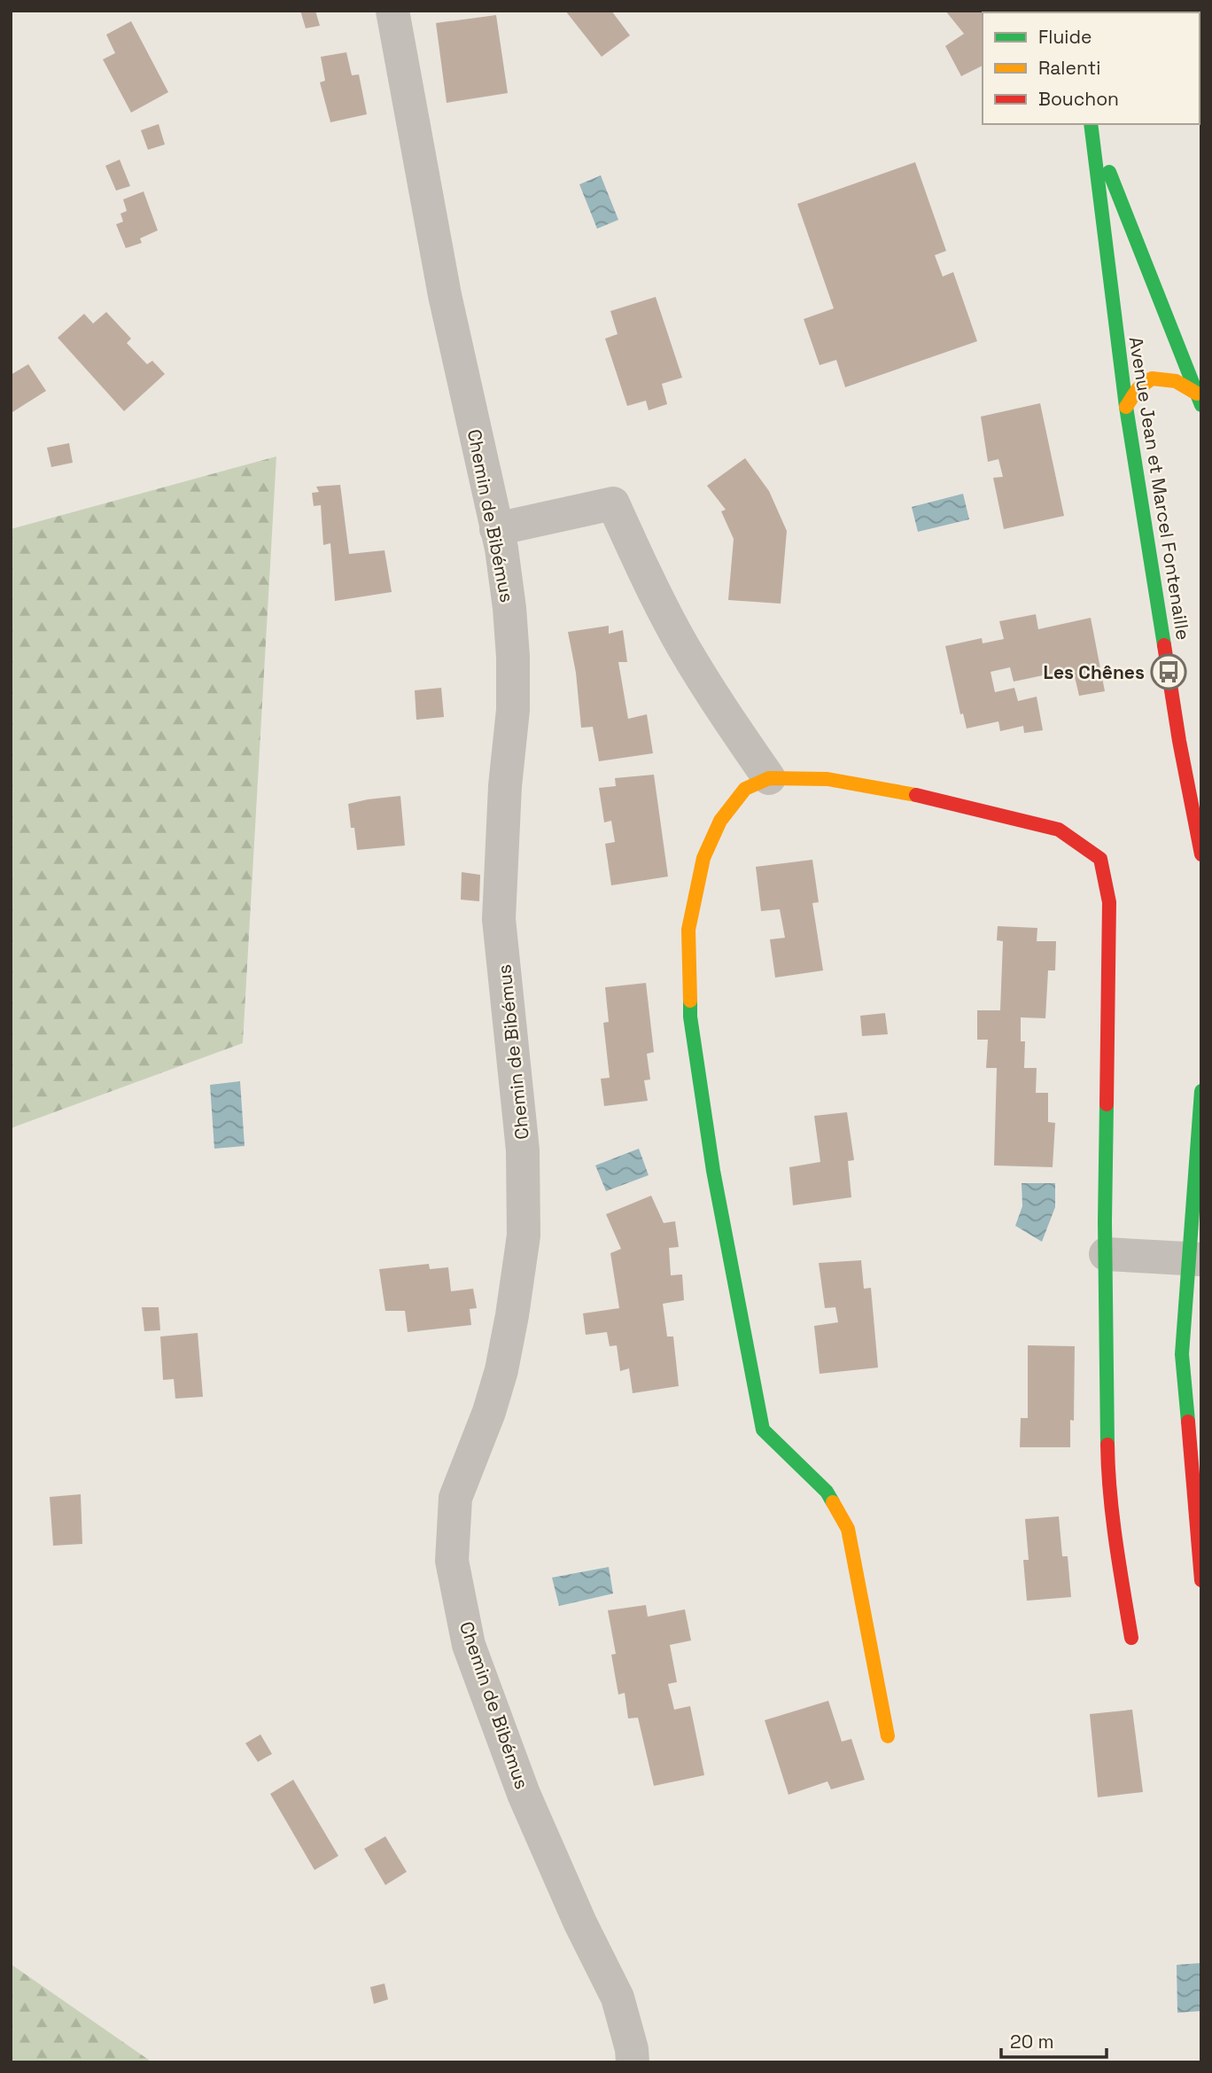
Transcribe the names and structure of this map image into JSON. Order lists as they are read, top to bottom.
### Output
{
  "streets": {
    "street": ["Avenue Jean et Marcel Fontenaille", "Chemin de Bibémus"]
  },
  "places": {
    "bus stop": ["Les Chênes"]
  },
  "legend": ["Fluide", "Ralenti", "Bouchon"],
  "scale_bar": "20 m"
}
